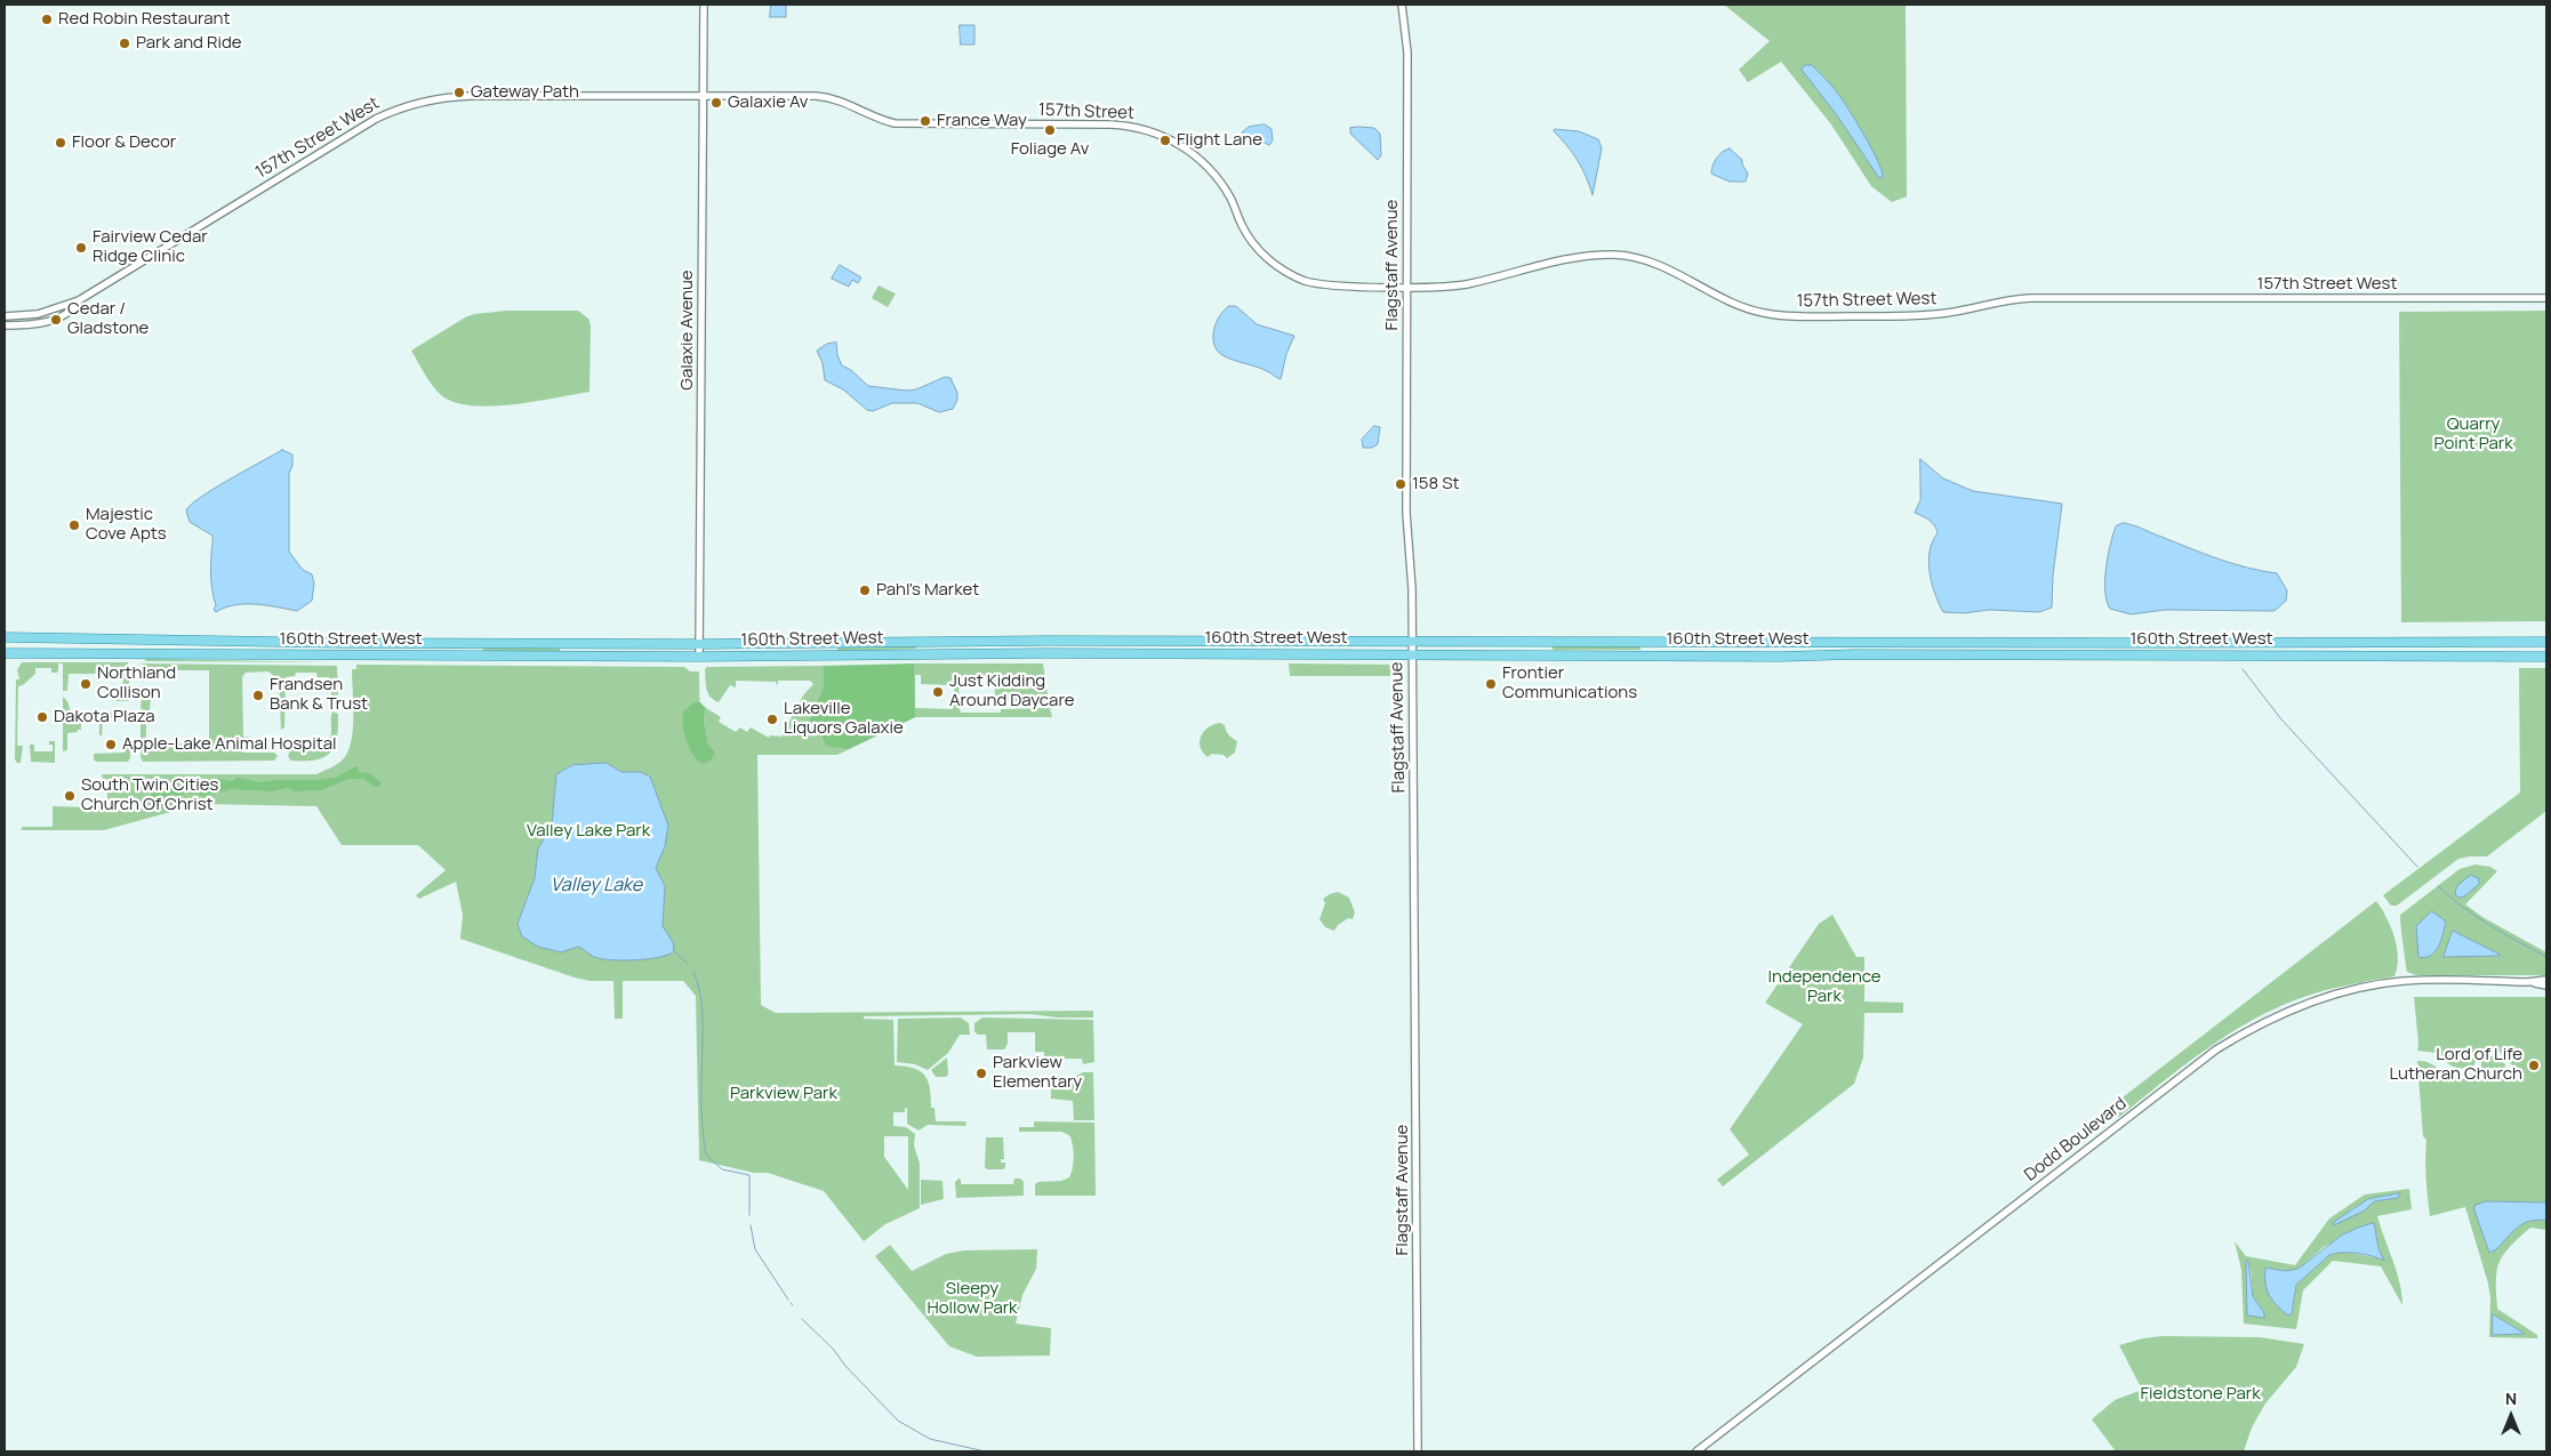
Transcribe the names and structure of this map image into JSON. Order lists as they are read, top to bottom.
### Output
{
  "streets": {
    "main road": ["160th Street West"],
    "street": [
      "157th Street",
      "157th Street West",
      "Flagstaff Avenue",
      "Galaxie Avenue",
      "Dodd Boulevard"
    ]
  },
  "crossings": [
    ["157th Street", "157th Street West"],
    ["157th Street", "Flagstaff Avenue"],
    ["157th Street", "Galaxie Avenue"],
    ["157th Street West", "Flagstaff Avenue"],
    ["157th Street West", "Galaxie Avenue"],
    ["Flagstaff Avenue", "160th Street West"],
    ["Galaxie Avenue", "160th Street West"]
  ],
  "water": ["Valley Lake"],
  "parks": [
    "Quarry Point Park",
    "Valley Lake Park",
    "Independence Park",
    "Parkview Park",
    "Sleepy Hollow Park",
    "Fieldstone Park"
  ],
  "places": [
    "Red Robin Restaurant",
    "Park and Ride",
    "Gateway Path",
    "Galaxie Av",
    "France Way",
    "Foliage Av",
    "Flight Lane",
    "Floor & Decor",
    "Fairview Cedar Ridge Clinic",
    "Cedar / Gladstone",
    "158 St",
    "Majestic Cove Apts",
    "Pahl's Market",
    "Northland Collison",
    "Frontier Communications",
    "Just Kidding Around Daycare",
    "Frandsen Bank & Trust",
    "Dakota Plaza",
    "Lakeville Liquors Galaxie",
    "Apple-Lake Animal Hospital",
    "South Twin Cities Church Of Christ",
    "Lord of Life Lutheran Church",
    "Parkview Elementary"
  ],
  "north": "top"
}
